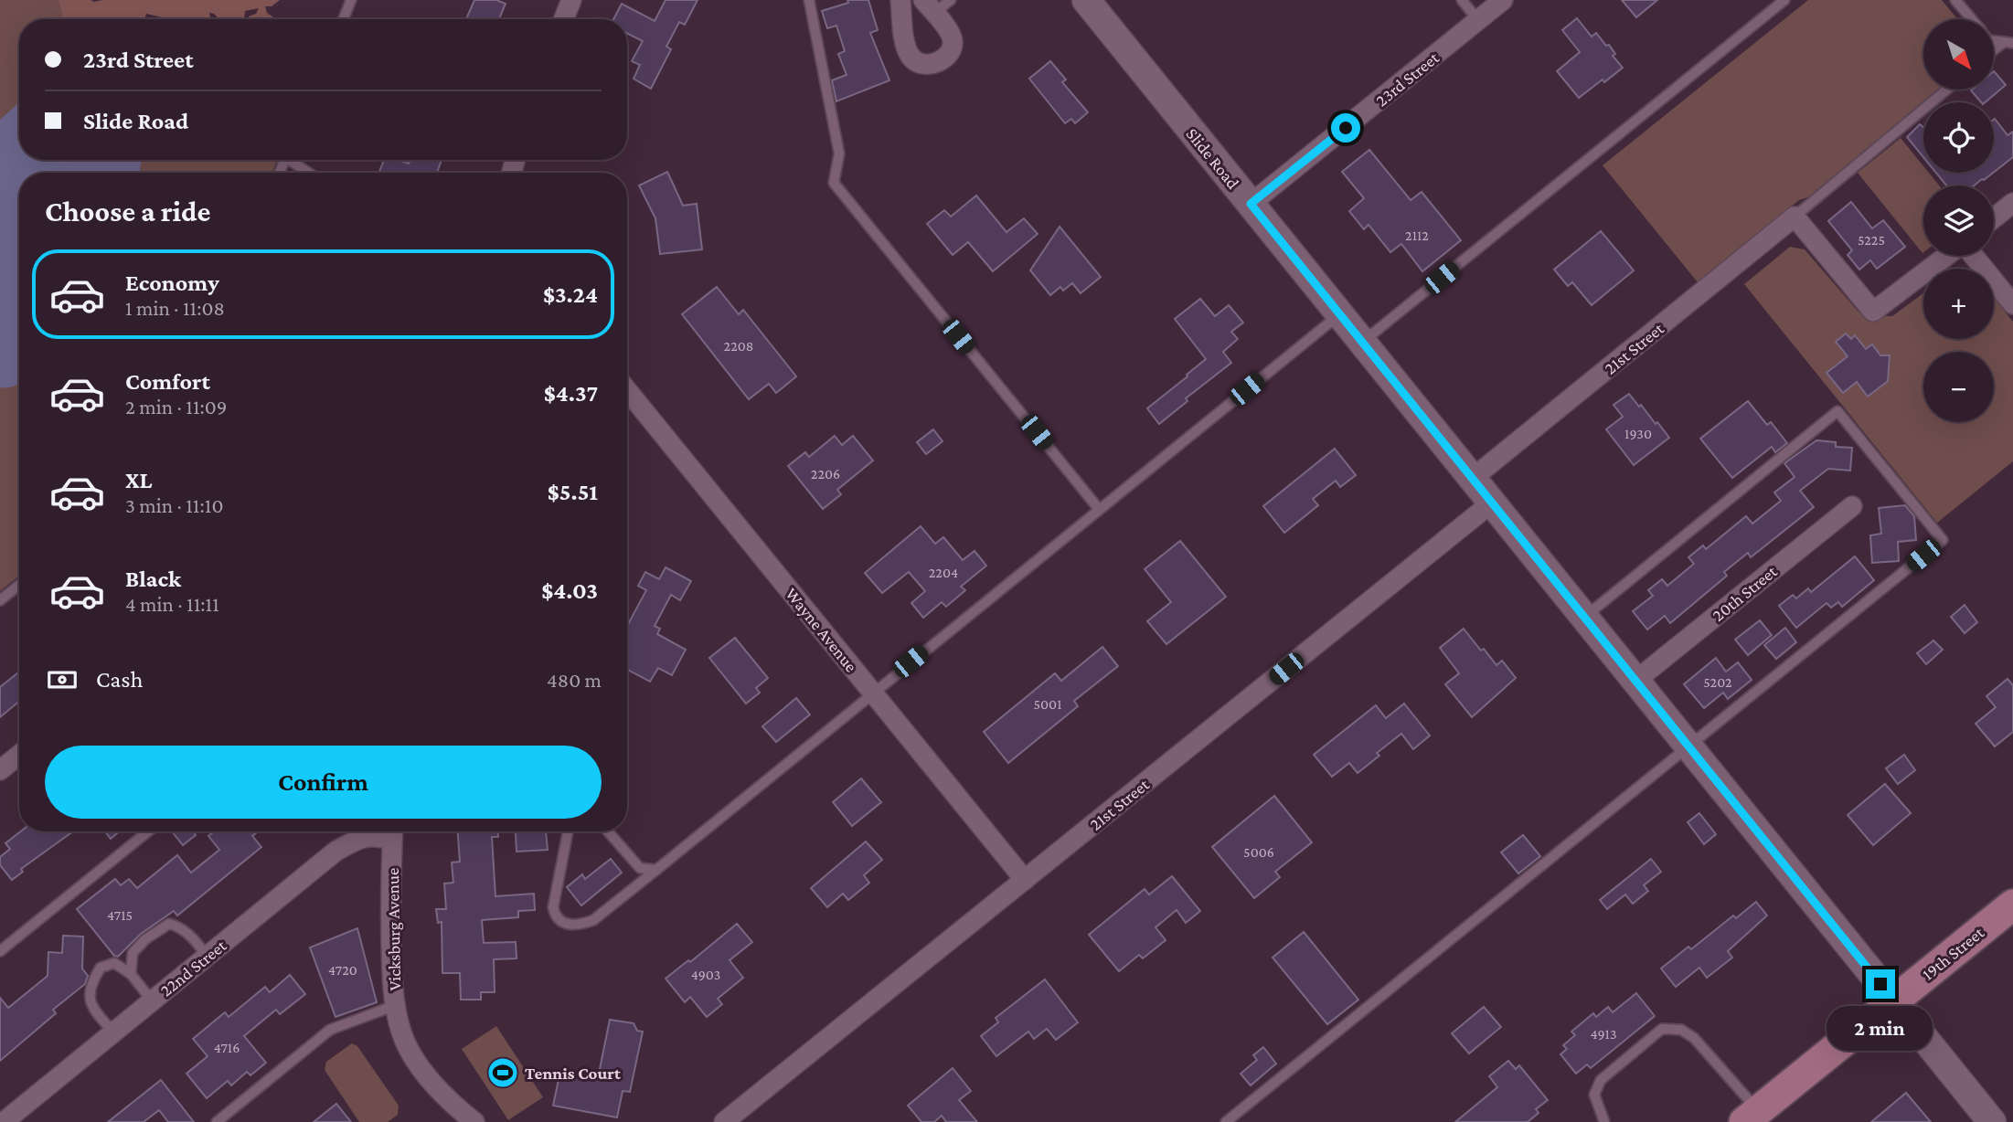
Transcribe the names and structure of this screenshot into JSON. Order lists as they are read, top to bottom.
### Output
{
  "streets": {
    "main road": ["Slide Road", "19th Street"],
    "street": [
      "23rd Street",
      "21st Street",
      "20th Street",
      "Wayne Avenue",
      "Vicksburg Avenue",
      "22nd Street"
    ]
  },
  "crossings": [
    ["23rd Street", "Slide Road"],
    ["Slide Road", "21st Street"],
    ["Slide Road", "20th Street"],
    ["Slide Road", "19th Street"],
    ["21st Street", "Wayne Avenue"],
    ["Vicksburg Avenue", "22nd Street"]
  ],
  "places": {
    "sports": ["Tennis Court"]
  },
  "house_numbers": [
    "2112",
    "5225",
    "2208",
    "1930",
    "2206",
    "2204",
    "5202",
    "5001",
    "5006",
    "4715",
    "4720",
    "4903",
    "4913",
    "4716"
  ],
  "north": "bottom right",
  "page": {
    "map_buttons": ["+", "−"],
    "banner": ["23rd Street", "Slide Road"],
    "heading": "Choose a ride",
    "list": [
      {
        "name": "Economy",
        "note": "1 min · 11:08",
        "value": "$3.24"
      },
      {
        "name": "Comfort",
        "note": "2 min · 11:09",
        "value": "$4.37"
      },
      {
        "name": "XL",
        "note": "3 min · 11:10",
        "value": "$5.51"
      },
      {
        "name": "Black",
        "note": "4 min · 11:11",
        "value": "$4.03"
      }
    ],
    "pay": ["Cash", "480 m"],
    "buttons": "Confirm",
    "bubble": "2 min"
  }
}
